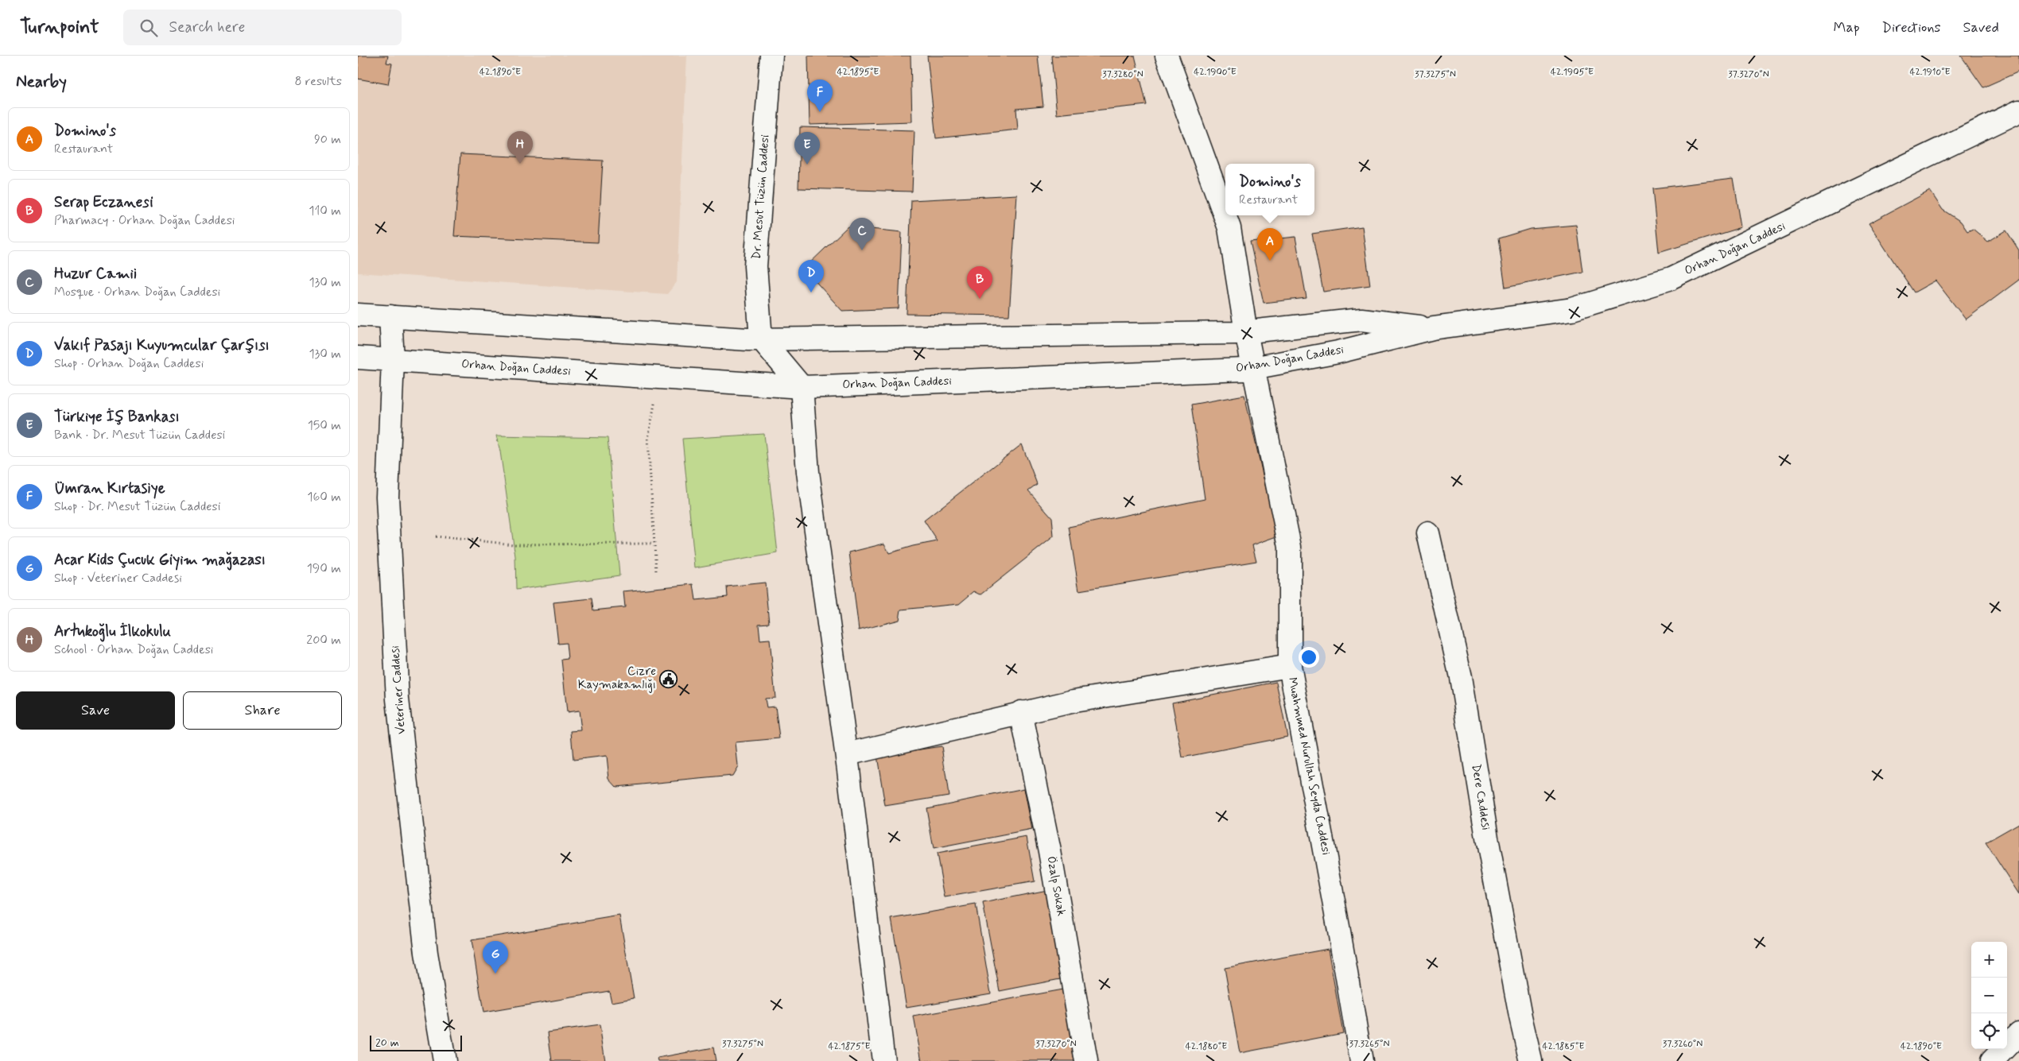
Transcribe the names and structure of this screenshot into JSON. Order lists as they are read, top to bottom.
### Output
{
  "streets": {
    "street": [
      "Dr. Mesut Tüzün Caddesi",
      "Orhan Doğan Caddesi",
      "Veteriner Caddesi",
      "Muahmmed Nurullah Seyda Caddesi",
      "Dere Caddesi",
      "Özalp Sokak"
    ]
  },
  "crossings": [
    ["Dr. Mesut Tüzün Caddesi", "Orhan Doğan Caddesi"],
    ["Orhan Doğan Caddesi", "Veteriner Caddesi"],
    ["Orhan Doğan Caddesi", "Muahmmed Nurullah Seyda Caddesi"]
  ],
  "places": {
    "public building": ["Cizre Kaymakamlığı"]
  },
  "scale_bar": "20 m",
  "page": {
    "header": "Turnpoint",
    "search": "Search here",
    "nav": ["Map", "Directions", "Saved"],
    "heading": ["Nearby", "8 results"],
    "pins": [
      "F",
      "H",
      "E",
      "C",
      "A",
      "D",
      "B",
      "G"
    ],
    "list": [
      {
        "mark": "A",
        "name": "Domino's",
        "note": "Restaurant",
        "value": "90 m"
      },
      {
        "mark": "B",
        "name": "Serap Eczanesi",
        "note": "Pharmacy · Orhan Doğan Caddesi",
        "value": "110 m"
      },
      {
        "mark": "C",
        "name": "Huzur Camii",
        "note": "Mosque · Orhan Doğan Caddesi",
        "value": "130 m"
      },
      {
        "mark": "D",
        "name": "Vakıf Pasajı Kuyumcular Çarşısı",
        "note": "Shop · Orhan Doğan Caddesi",
        "value": "130 m"
      },
      {
        "mark": "E",
        "name": "Türkiye İş Bankası",
        "note": "Bank · Dr. Mesut Tüzün Caddesi",
        "value": "150 m"
      },
      {
        "mark": "F",
        "name": "Ümran Kırtasiye",
        "note": "Shop · Dr. Mesut Tüzün Caddesi",
        "value": "160 m"
      },
      {
        "mark": "G",
        "name": "Acar Kids Çucuk Giyim mağazası",
        "note": "Shop · Veteriner Caddesi",
        "value": "190 m"
      },
      {
        "mark": "H",
        "name": "Artukoğlu İlkokulu",
        "note": "School · Orhan Doğan Caddesi",
        "value": "200 m"
      }
    ],
    "popup": ["Domino's", "Restaurant"],
    "buttons": ["Save", "Share"],
    "map_buttons": ["+", "−"],
    "scale": "20 m"
  },
  "coordinates": [
    "42.1910°E",
    "42.1890°E",
    "42.1895°E",
    "42.1905°E",
    "42.1900°E",
    "37.3280°N",
    "37.3275°N",
    "37.3270°N",
    "37.3265°N",
    "37.3260°N",
    "42.1875°E",
    "42.1880°E",
    "42.1885°E"
  ]
}
